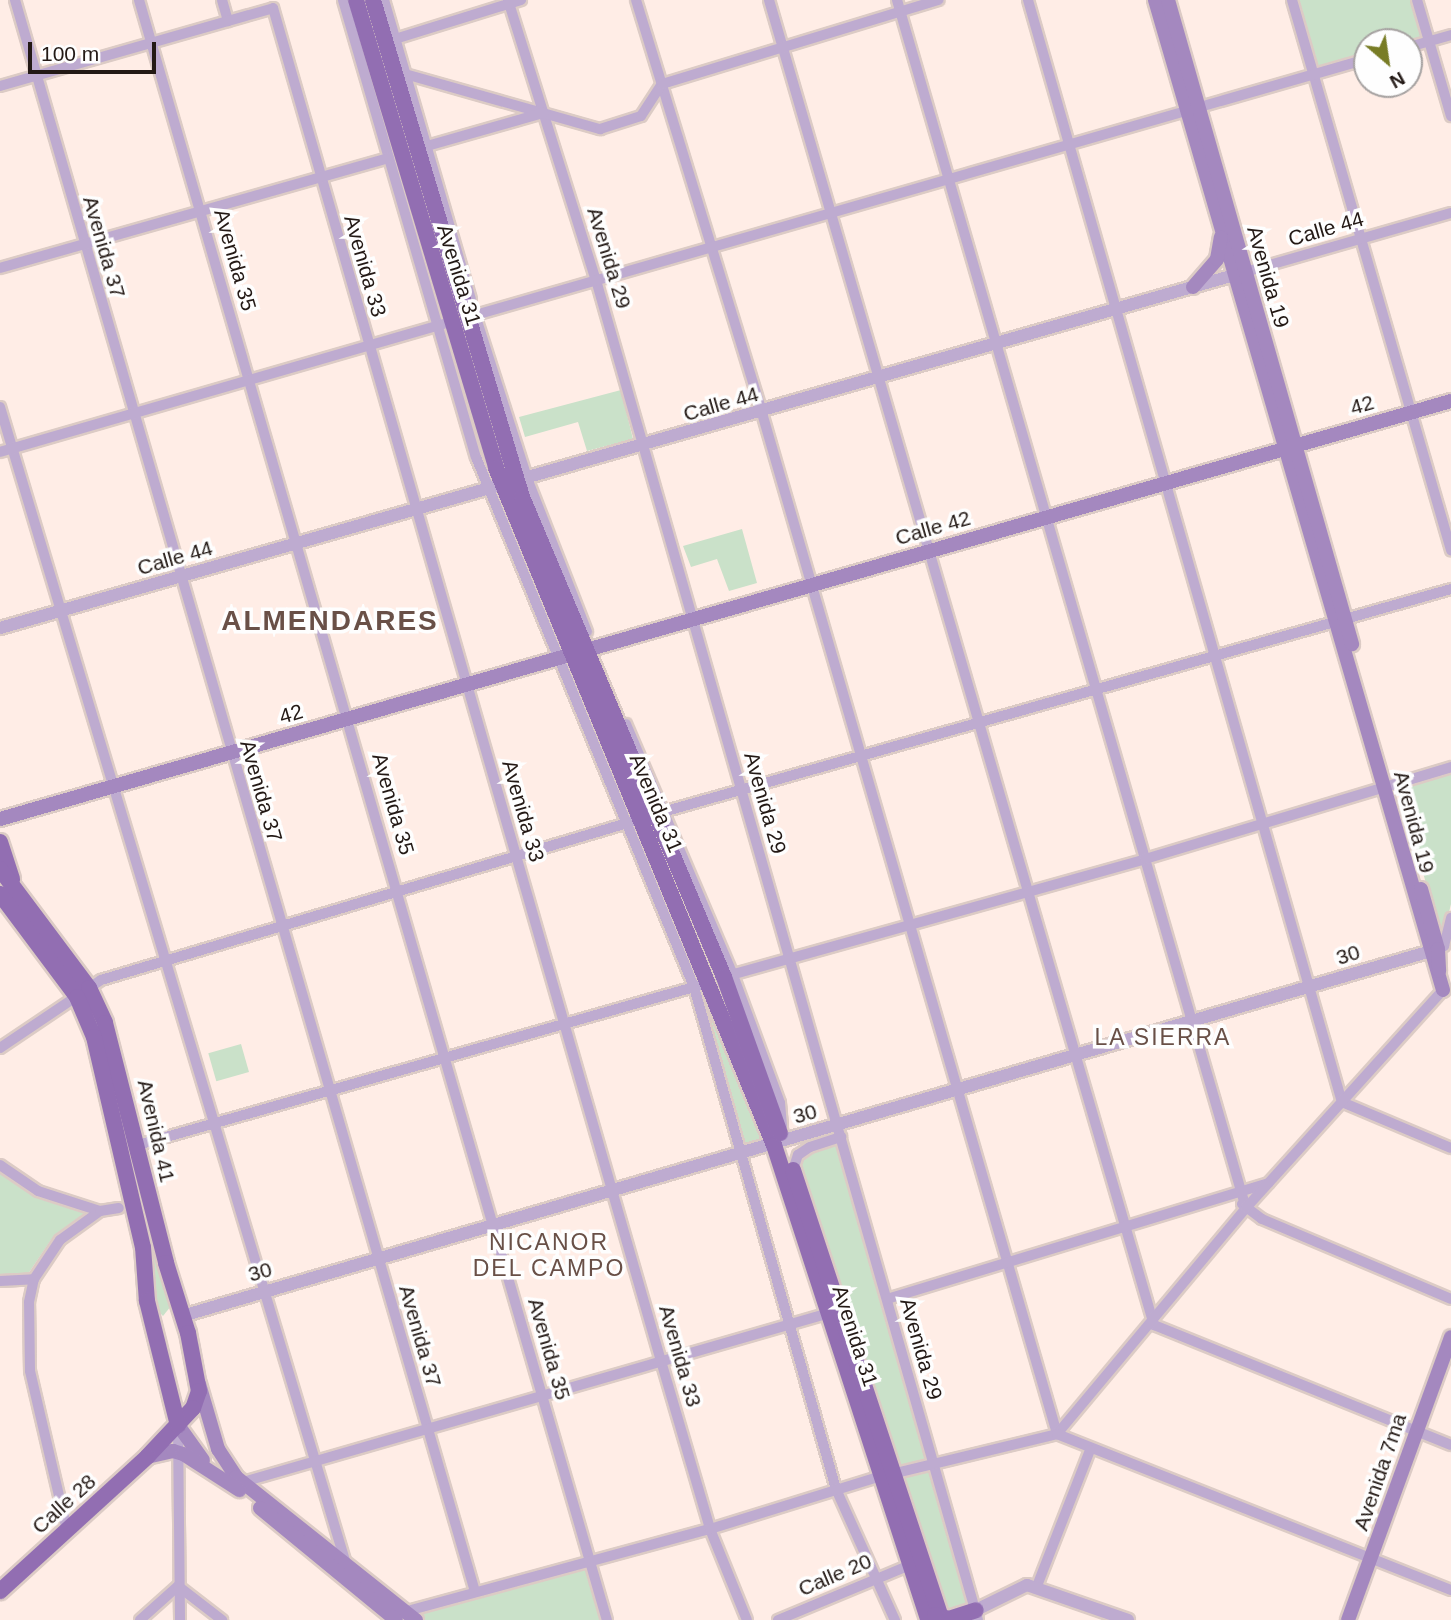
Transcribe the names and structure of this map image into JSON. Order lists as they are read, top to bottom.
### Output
{
  "streets": {
    "main road": [
      "Avenida 31",
      "Avenida 19",
      "42",
      "Calle 42",
      "Avenida 41",
      "Avenida 7ma",
      "Calle 28"
    ],
    "street": [
      "Calle 44",
      "Avenida 37",
      "Avenida 29",
      "Avenida 35",
      "Avenida 33",
      "30",
      "Calle 20"
    ]
  },
  "crossings": [
    ["Calle 44", "Avenida 37"],
    ["Calle 44", "Avenida 29"],
    ["Calle 44", "Avenida 35"],
    ["Calle 44", "Avenida 33"],
    ["Calle 44", "Avenida 31"],
    ["Calle 44", "Avenida 19"],
    ["Avenida 37", "42"],
    ["Avenida 37", "30"],
    ["Avenida 29", "Calle 42"],
    ["Avenida 29", "30"],
    ["Avenida 35", "42"],
    ["Avenida 35", "30"],
    ["Avenida 33", "42"],
    ["Avenida 33", "30"],
    ["Avenida 31", "42"],
    ["Avenida 31", "Calle 42"],
    ["Avenida 31", "30"],
    ["Avenida 31", "Calle 20"],
    ["Avenida 19", "42"],
    ["Avenida 19", "Calle 42"],
    ["Avenida 19", "30"],
    ["42", "Calle 42"],
    ["30", "Avenida 41"],
    ["Avenida 41", "Calle 28"]
  ],
  "districts": ["ALMENDARES", "LA SIERRA", "NICANOR DEL CAMPO"],
  "scale_bar": "100 m",
  "north": "bottom right"
}
